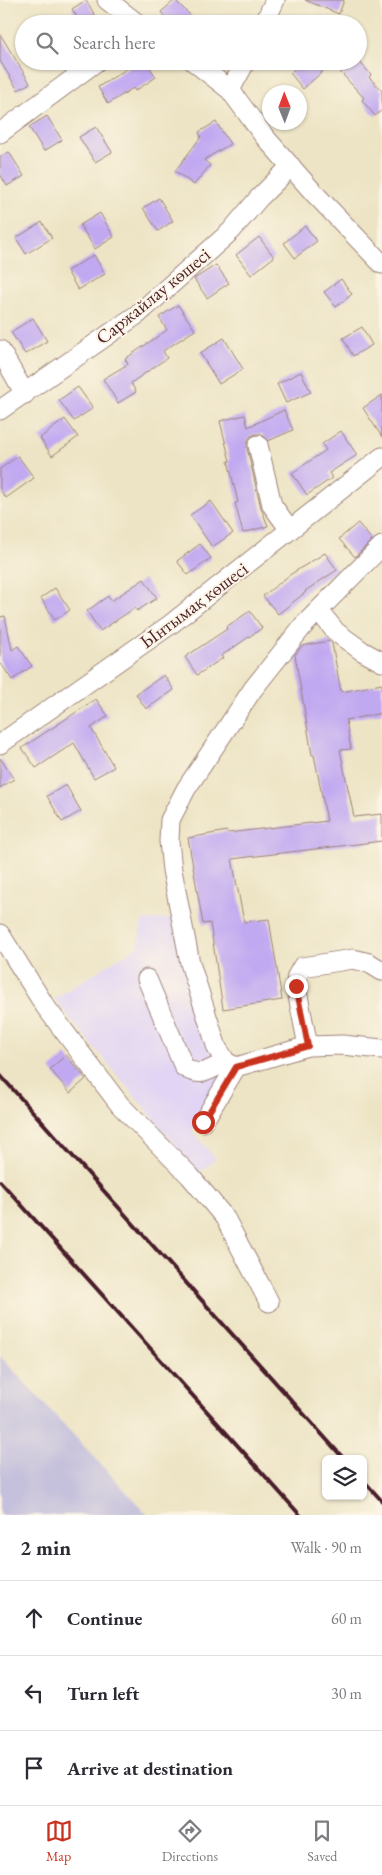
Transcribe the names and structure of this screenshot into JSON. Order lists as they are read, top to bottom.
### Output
{
  "streets": {
    "street": ["Саржайлау көшесі", "Ынтымақ көшесі"]
  },
  "north": "top",
  "page": {
    "search": "Search here",
    "heading": ["2 min", "Walk · 90 m"],
    "list": [
      ["Continue", "60 m"],
      ["Turn left", "30 m"],
      "Arrive at destination"
    ],
    "nav": ["Map", "Directions", "Saved"]
  }
}
